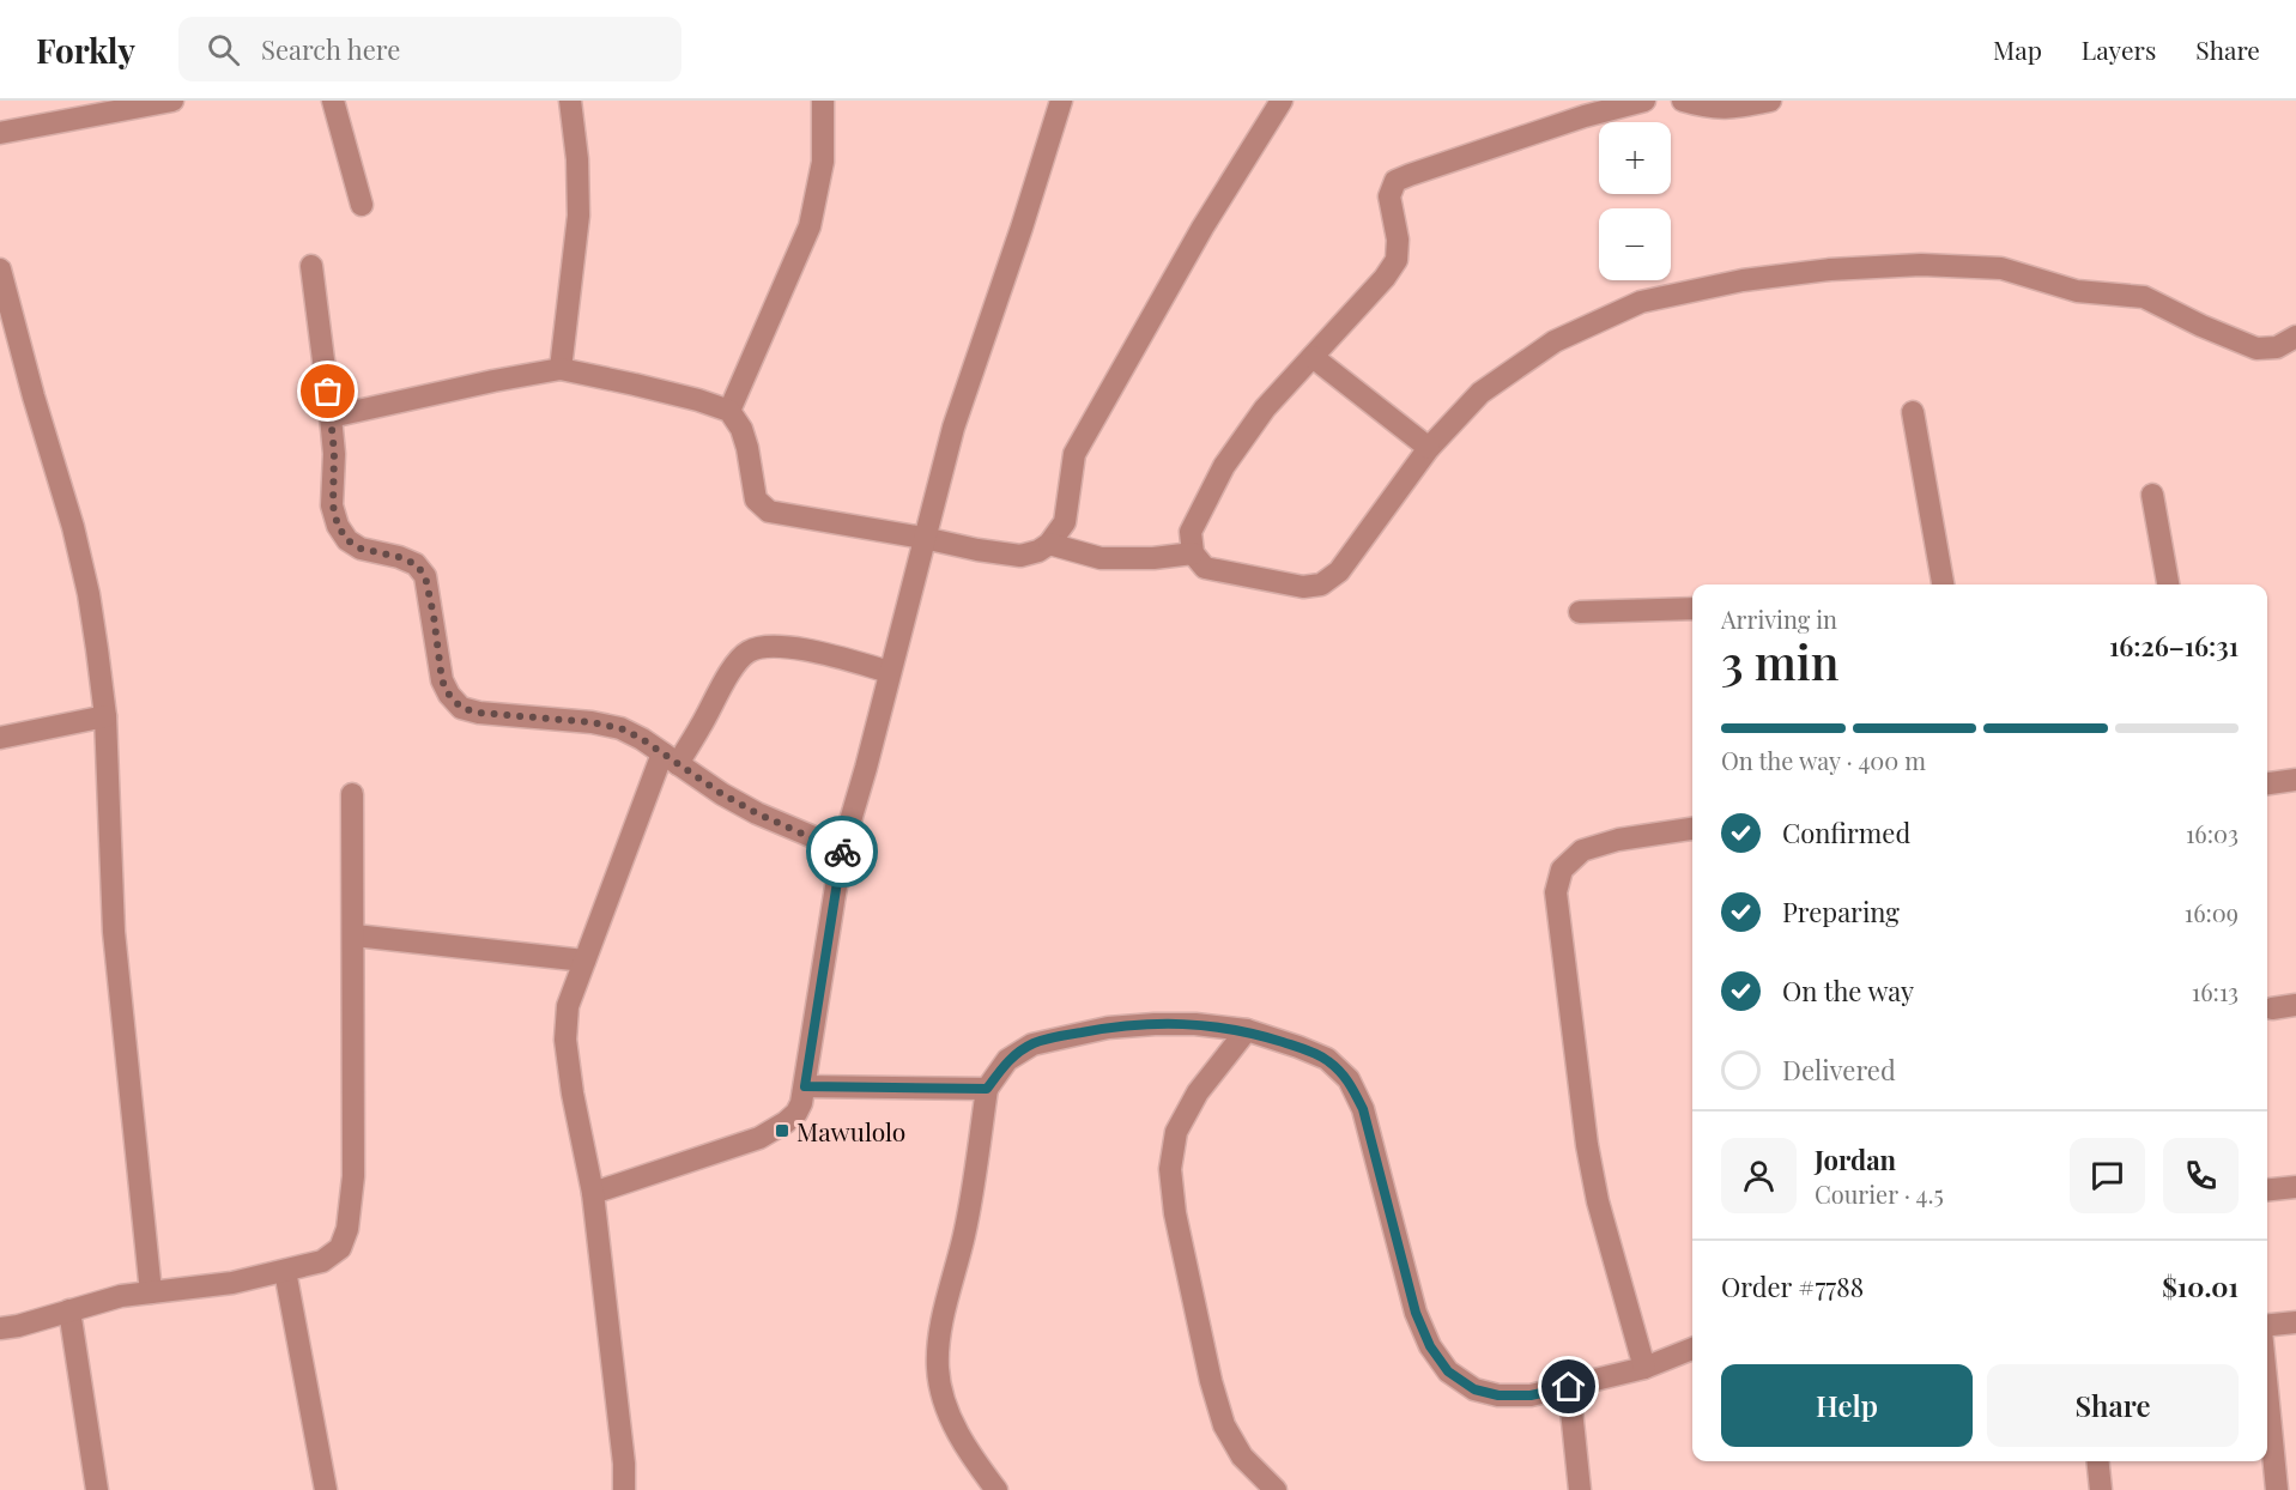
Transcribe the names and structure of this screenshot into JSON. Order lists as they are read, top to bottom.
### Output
{
  "places": {
    "transit": ["Mawulolo"]
  },
  "page": {
    "header": "Forkly",
    "search": "Search here",
    "nav": ["Map", "Layers", "Share"],
    "map_buttons": ["+", "−"],
    "heading": ["3 min", "Arriving in", "16:26–16:31"],
    "panel": [
      "Jordan",
      "Courier · 4.5",
      "Order #7788",
      "$10.01"
    ],
    "bar": "On the way · 400 m",
    "list": [
      ["Confirmed", "16:03"],
      ["Preparing", "16:09"],
      ["On the way", "16:13"],
      "Delivered"
    ],
    "buttons": ["Help", "Share"]
  }
}
